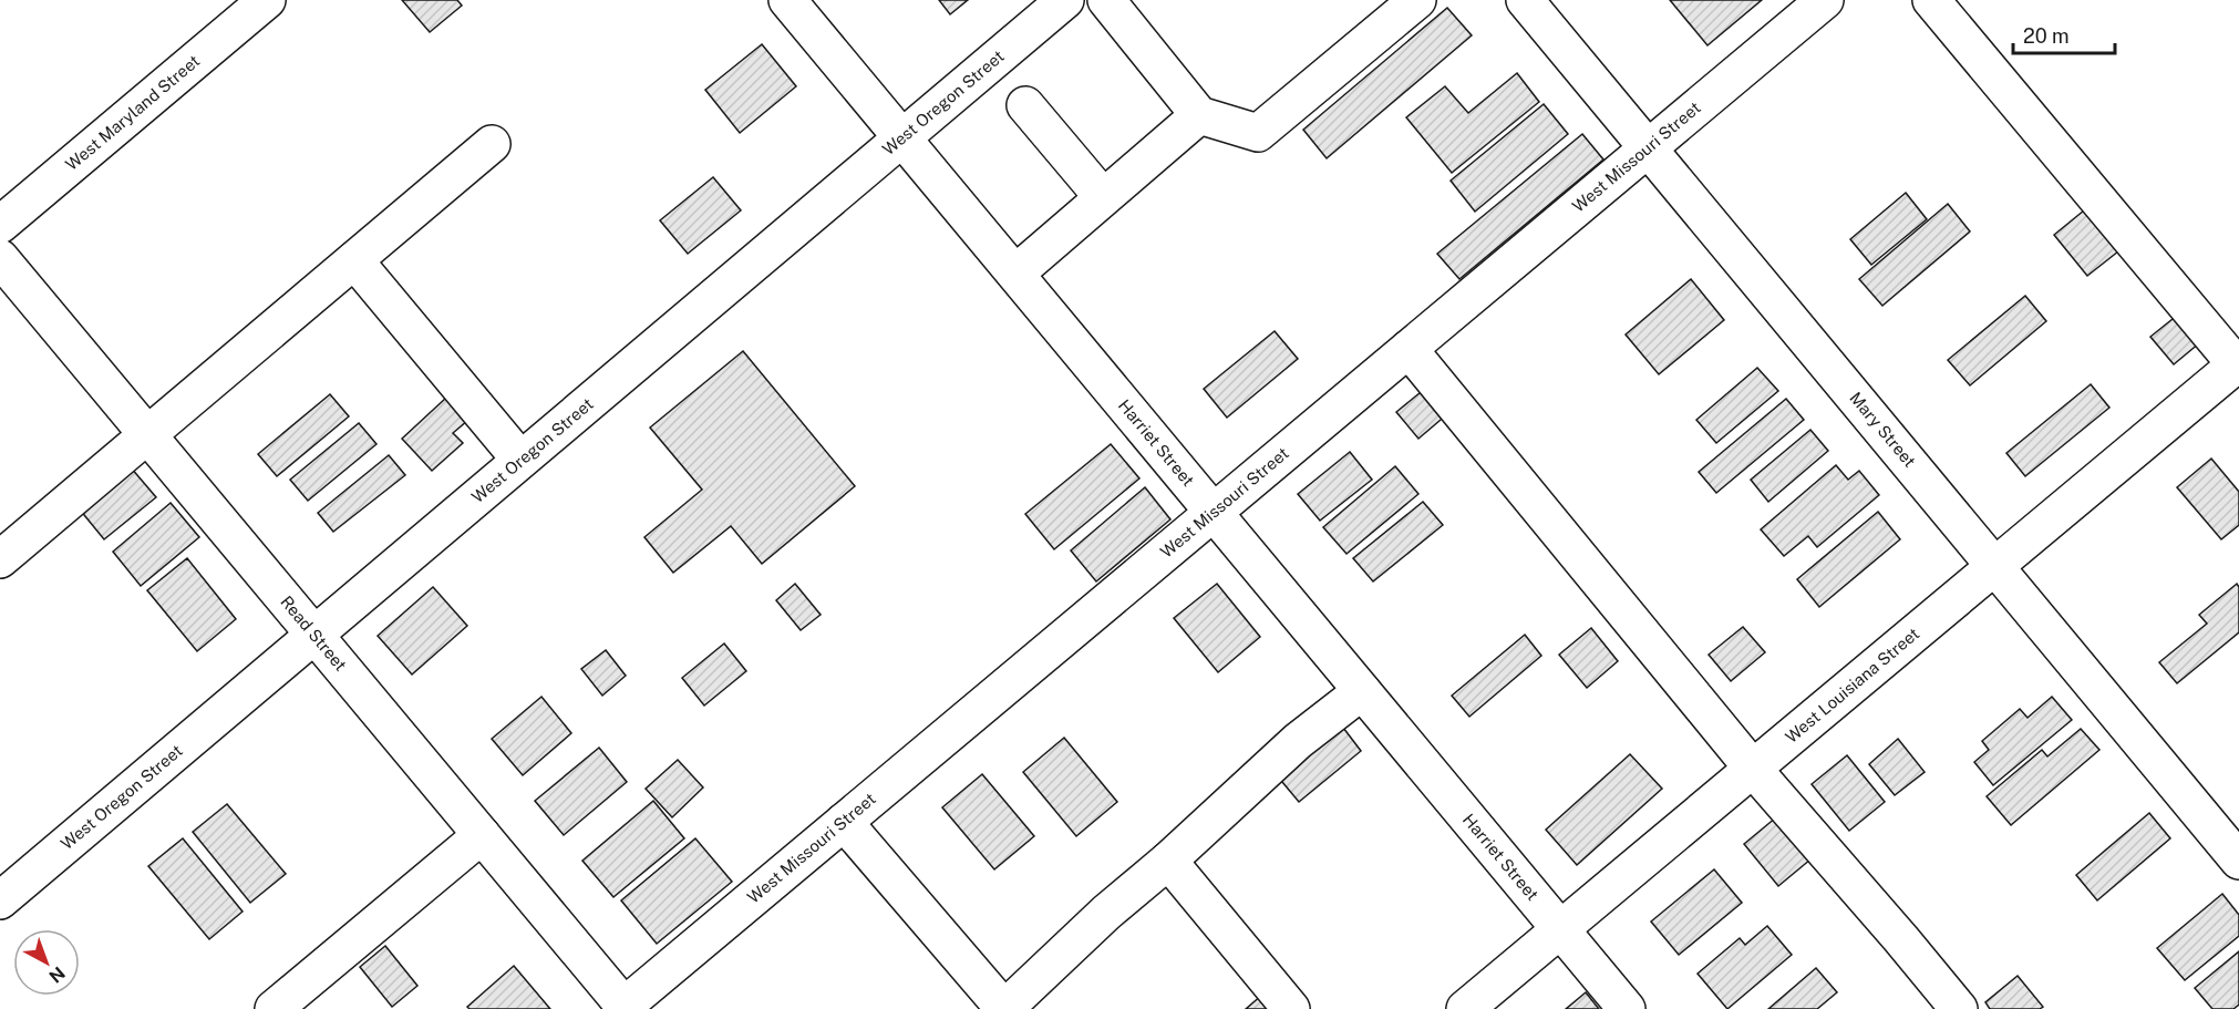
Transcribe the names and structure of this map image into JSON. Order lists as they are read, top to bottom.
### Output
{
  "streets": {
    "street": [
      "West Oregon Street",
      "West Maryland Street",
      "West Missouri Street",
      "Mary Street",
      "Harriet Street",
      "Read Street",
      "West Louisiana Street"
    ]
  },
  "crossings": [
    ["West Oregon Street", "Harriet Street"],
    ["West Oregon Street", "Read Street"],
    ["West Missouri Street", "Mary Street"],
    ["West Missouri Street", "Harriet Street"],
    ["West Missouri Street", "Read Street"],
    ["Mary Street", "West Louisiana Street"],
    ["Harriet Street", "West Louisiana Street"]
  ],
  "scale_bar": "20 m",
  "north": "bottom right"
}
